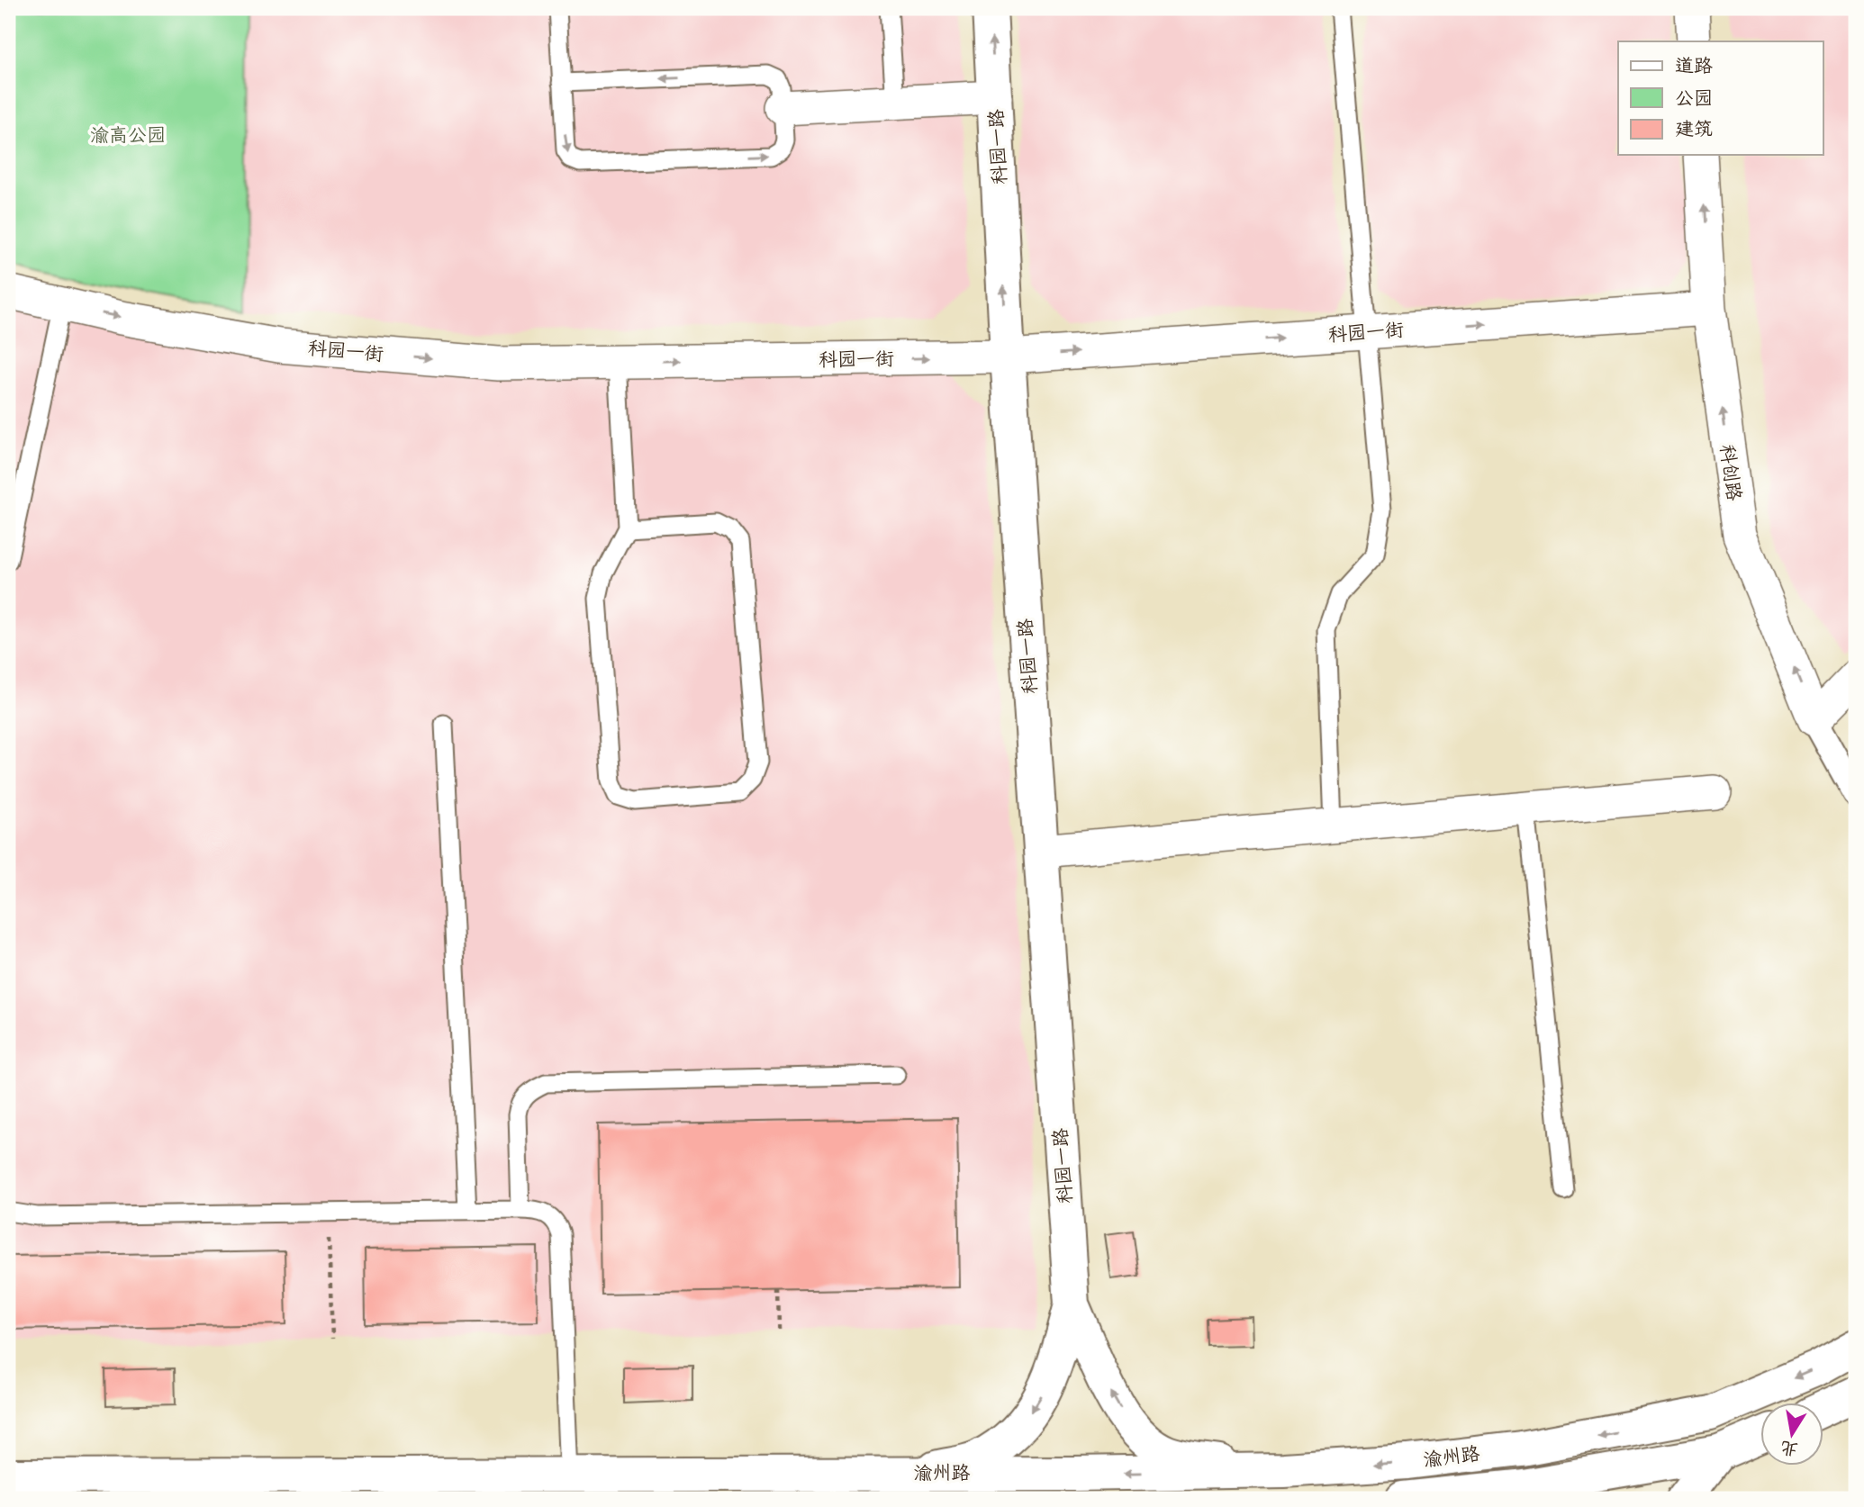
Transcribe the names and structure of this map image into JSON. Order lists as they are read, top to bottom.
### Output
{
  "streets": {
    "main road": ["科园一路", "渝州路"],
    "street": ["科园一街", "科创路"]
  },
  "crossings": [
    ["科园一路", "科园一街"],
    ["科园一街", "科创路"]
  ],
  "one_way": ["科园一街", "科创路"],
  "parks": ["渝高公园"],
  "legend": ["道路", "公园", "建筑"],
  "north": "bottom"
}
